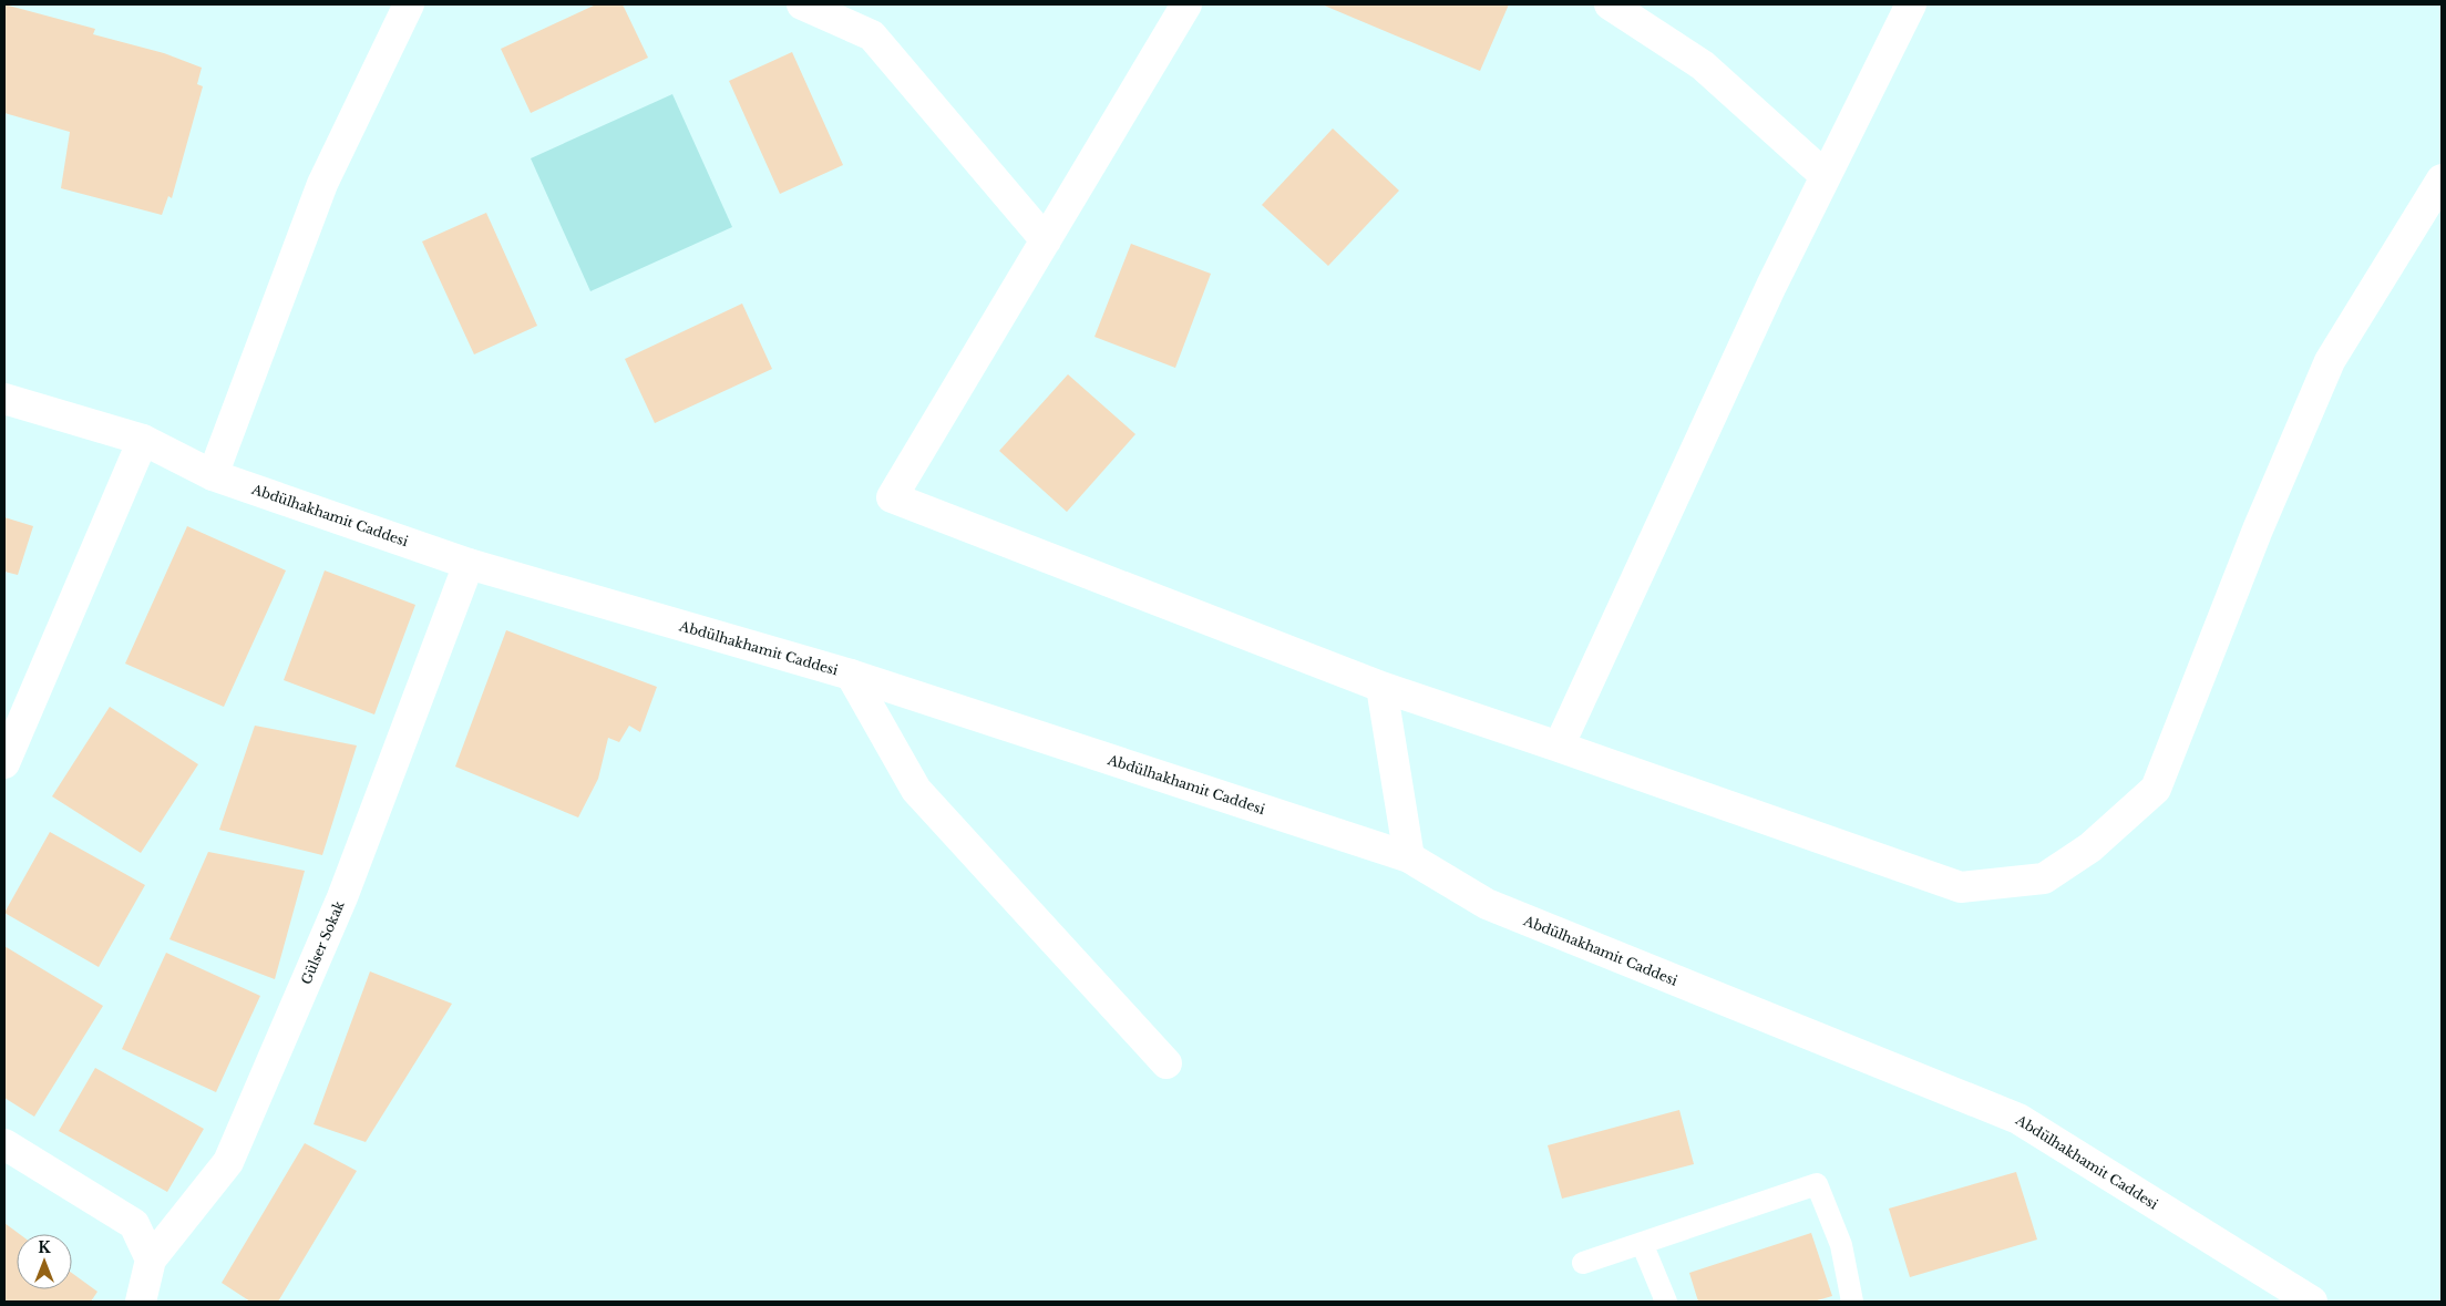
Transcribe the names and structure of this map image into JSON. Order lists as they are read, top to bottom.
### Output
{
  "streets": {
    "street": ["Abdülhakhamit Caddesi", "Gülser Sokak"]
  },
  "crossings": [
    ["Abdülhakhamit Caddesi", "Gülser Sokak"]
  ],
  "north": "top"
}
